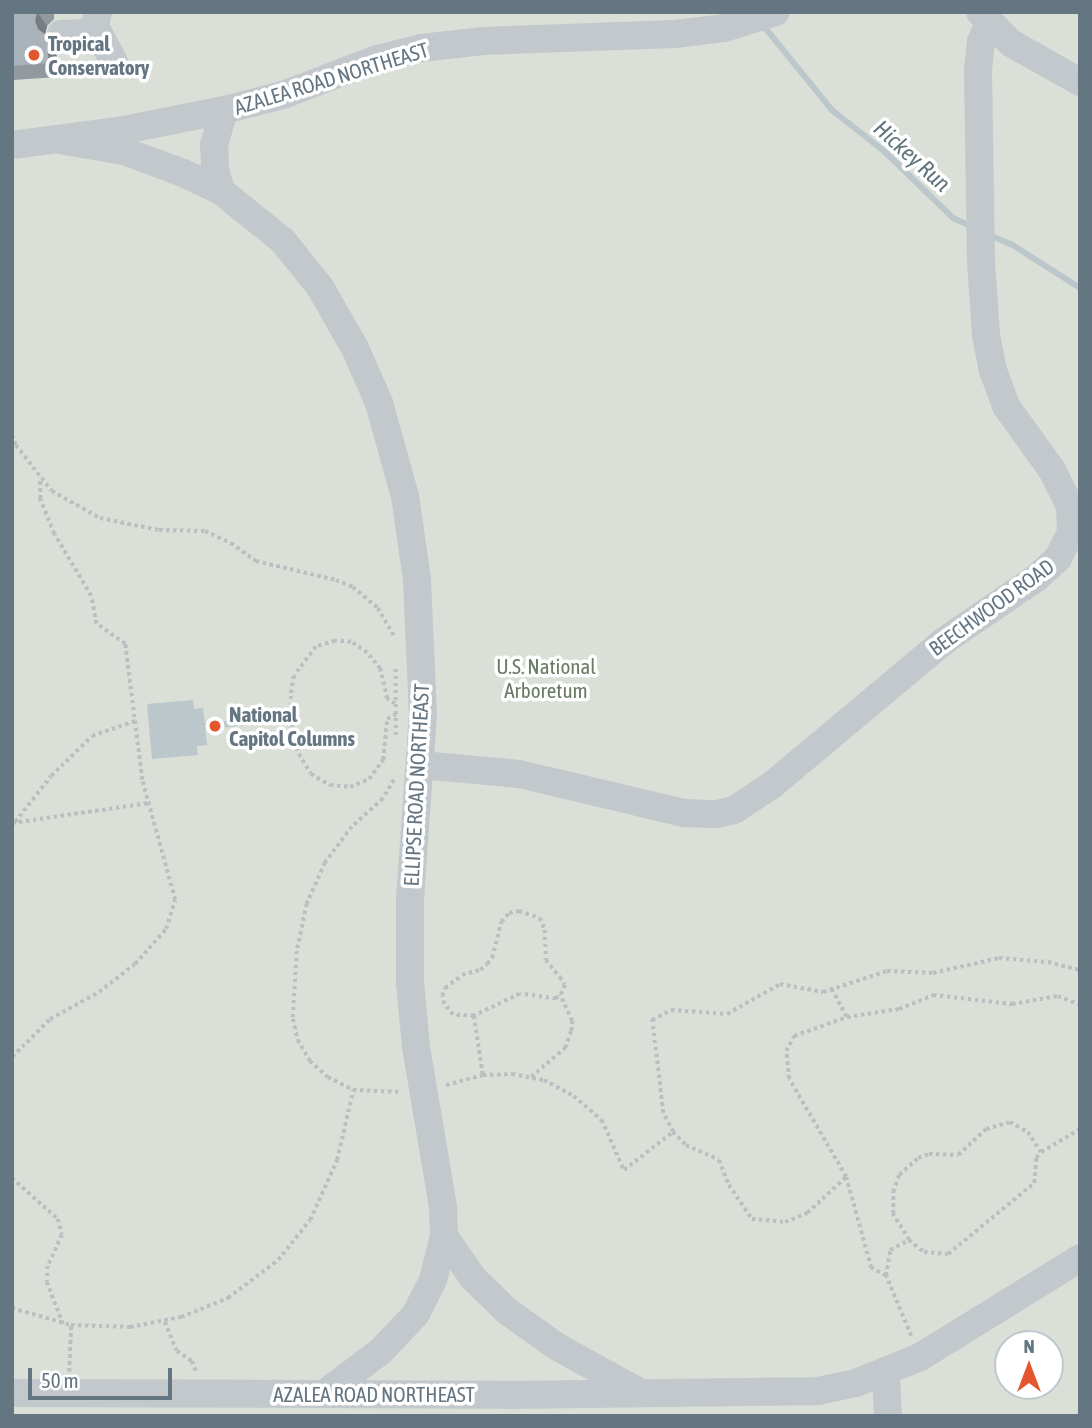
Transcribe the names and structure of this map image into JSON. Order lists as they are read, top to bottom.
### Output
{
  "streets": {
    "street": ["AZALEA ROAD NORTHEAST", "BEECHWOOD ROAD", "ELLIPSE ROAD NORTHEAST"]
  },
  "crossings": [
    ["AZALEA ROAD NORTHEAST", "ELLIPSE ROAD NORTHEAST"],
    ["BEECHWOOD ROAD", "ELLIPSE ROAD NORTHEAST"]
  ],
  "water": ["Hickey Run"],
  "parks": ["U.S. National Arboretum"],
  "places": ["Tropical Conservatory", "National Capitol Columns"],
  "scale_bar": "50 m",
  "north": "top"
}
